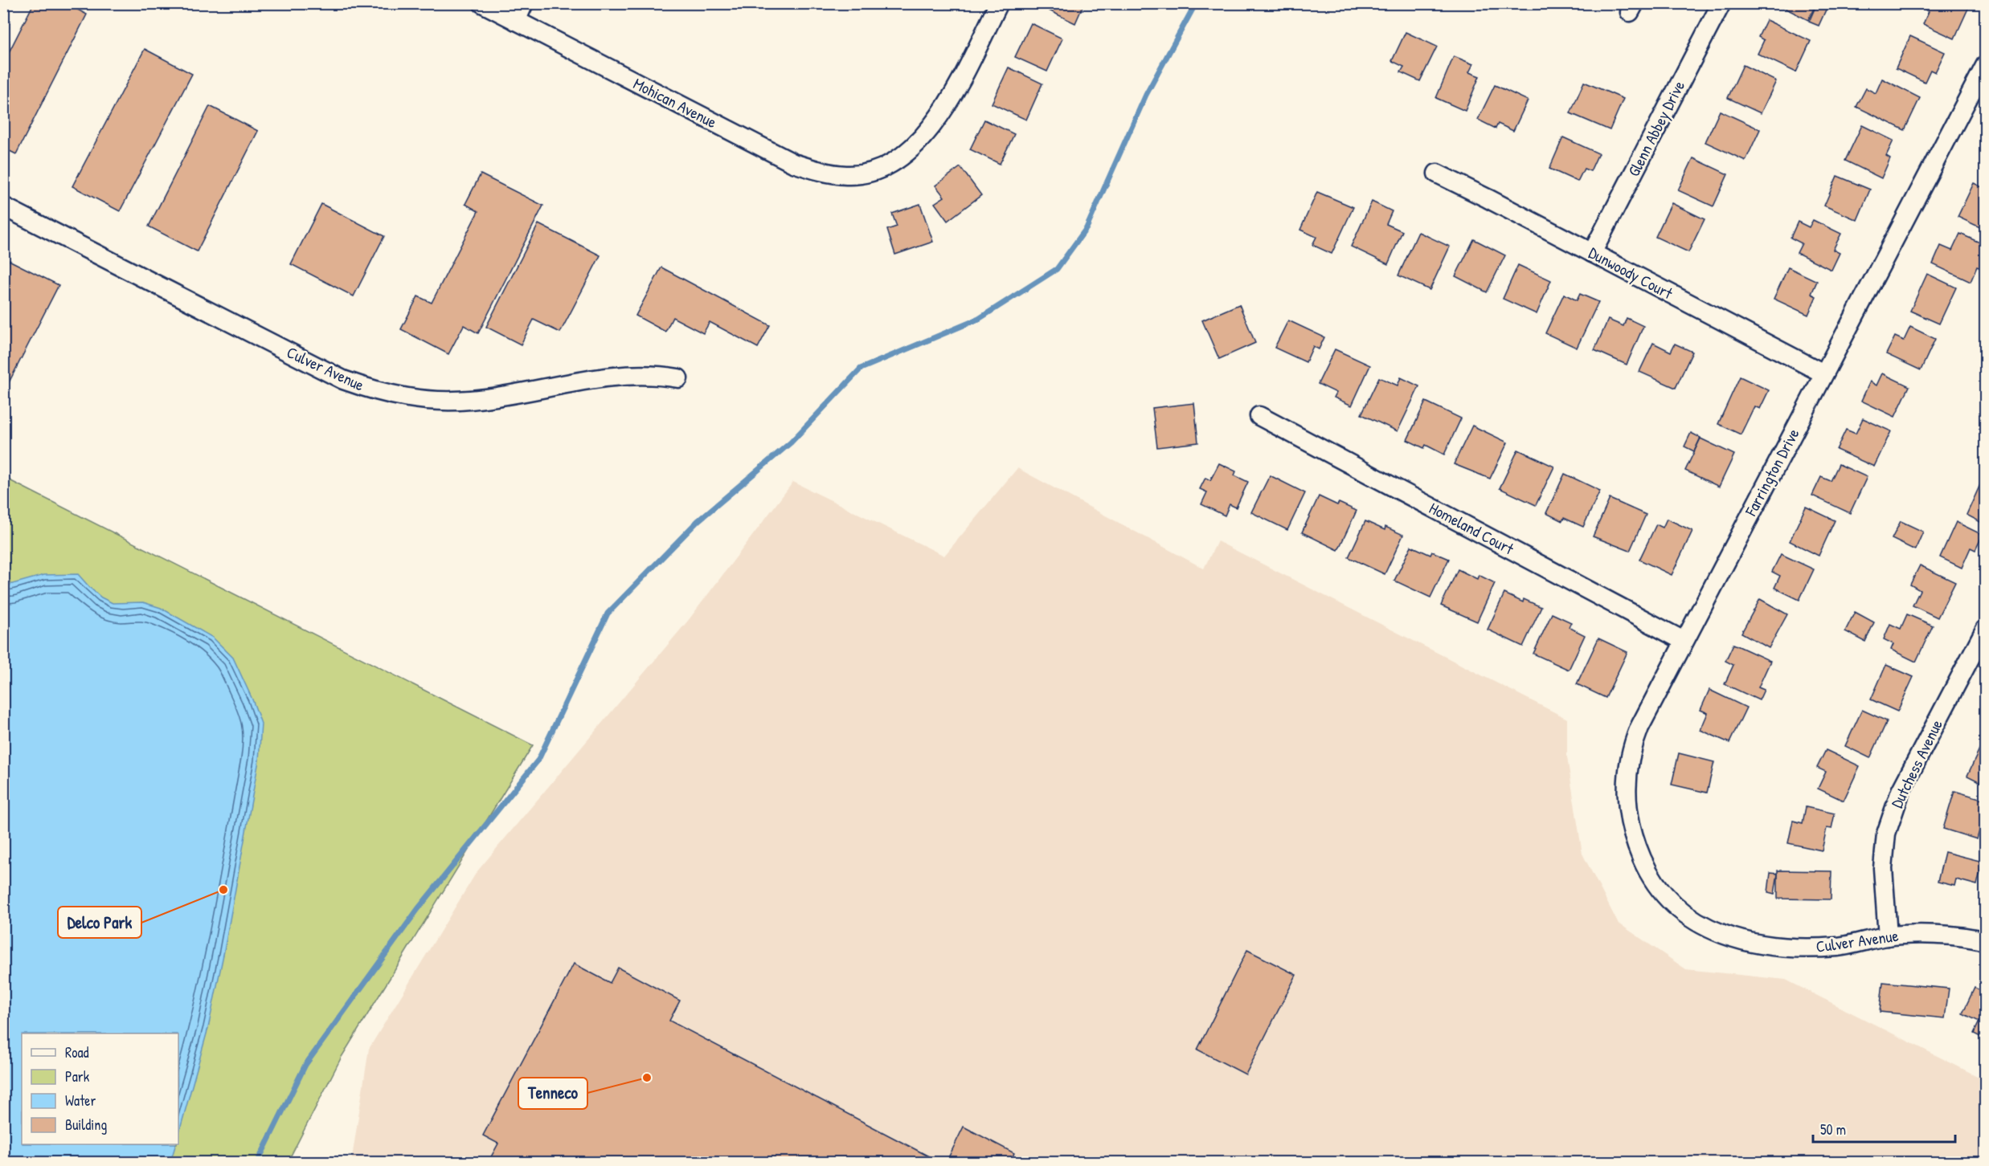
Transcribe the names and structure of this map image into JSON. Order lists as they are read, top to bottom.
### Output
{
  "streets": {
    "street": [
      "Mohican Avenue",
      "Glenn Abbey Drive",
      "Dunwoody Court",
      "Culver Avenue",
      "Farrington Drive",
      "Homeland Court",
      "Dutchess Avenue"
    ]
  },
  "crossings": [
    ["Glenn Abbey Drive", "Dunwoody Court"],
    ["Dunwoody Court", "Farrington Drive"],
    ["Culver Avenue", "Farrington Drive"],
    ["Culver Avenue", "Dutchess Avenue"],
    ["Farrington Drive", "Homeland Court"]
  ],
  "places": ["Delco Park", "Tenneco"],
  "legend": [
    "Road",
    "Park",
    "Water",
    "Building"
  ],
  "scale_bar": "50 m"
}
